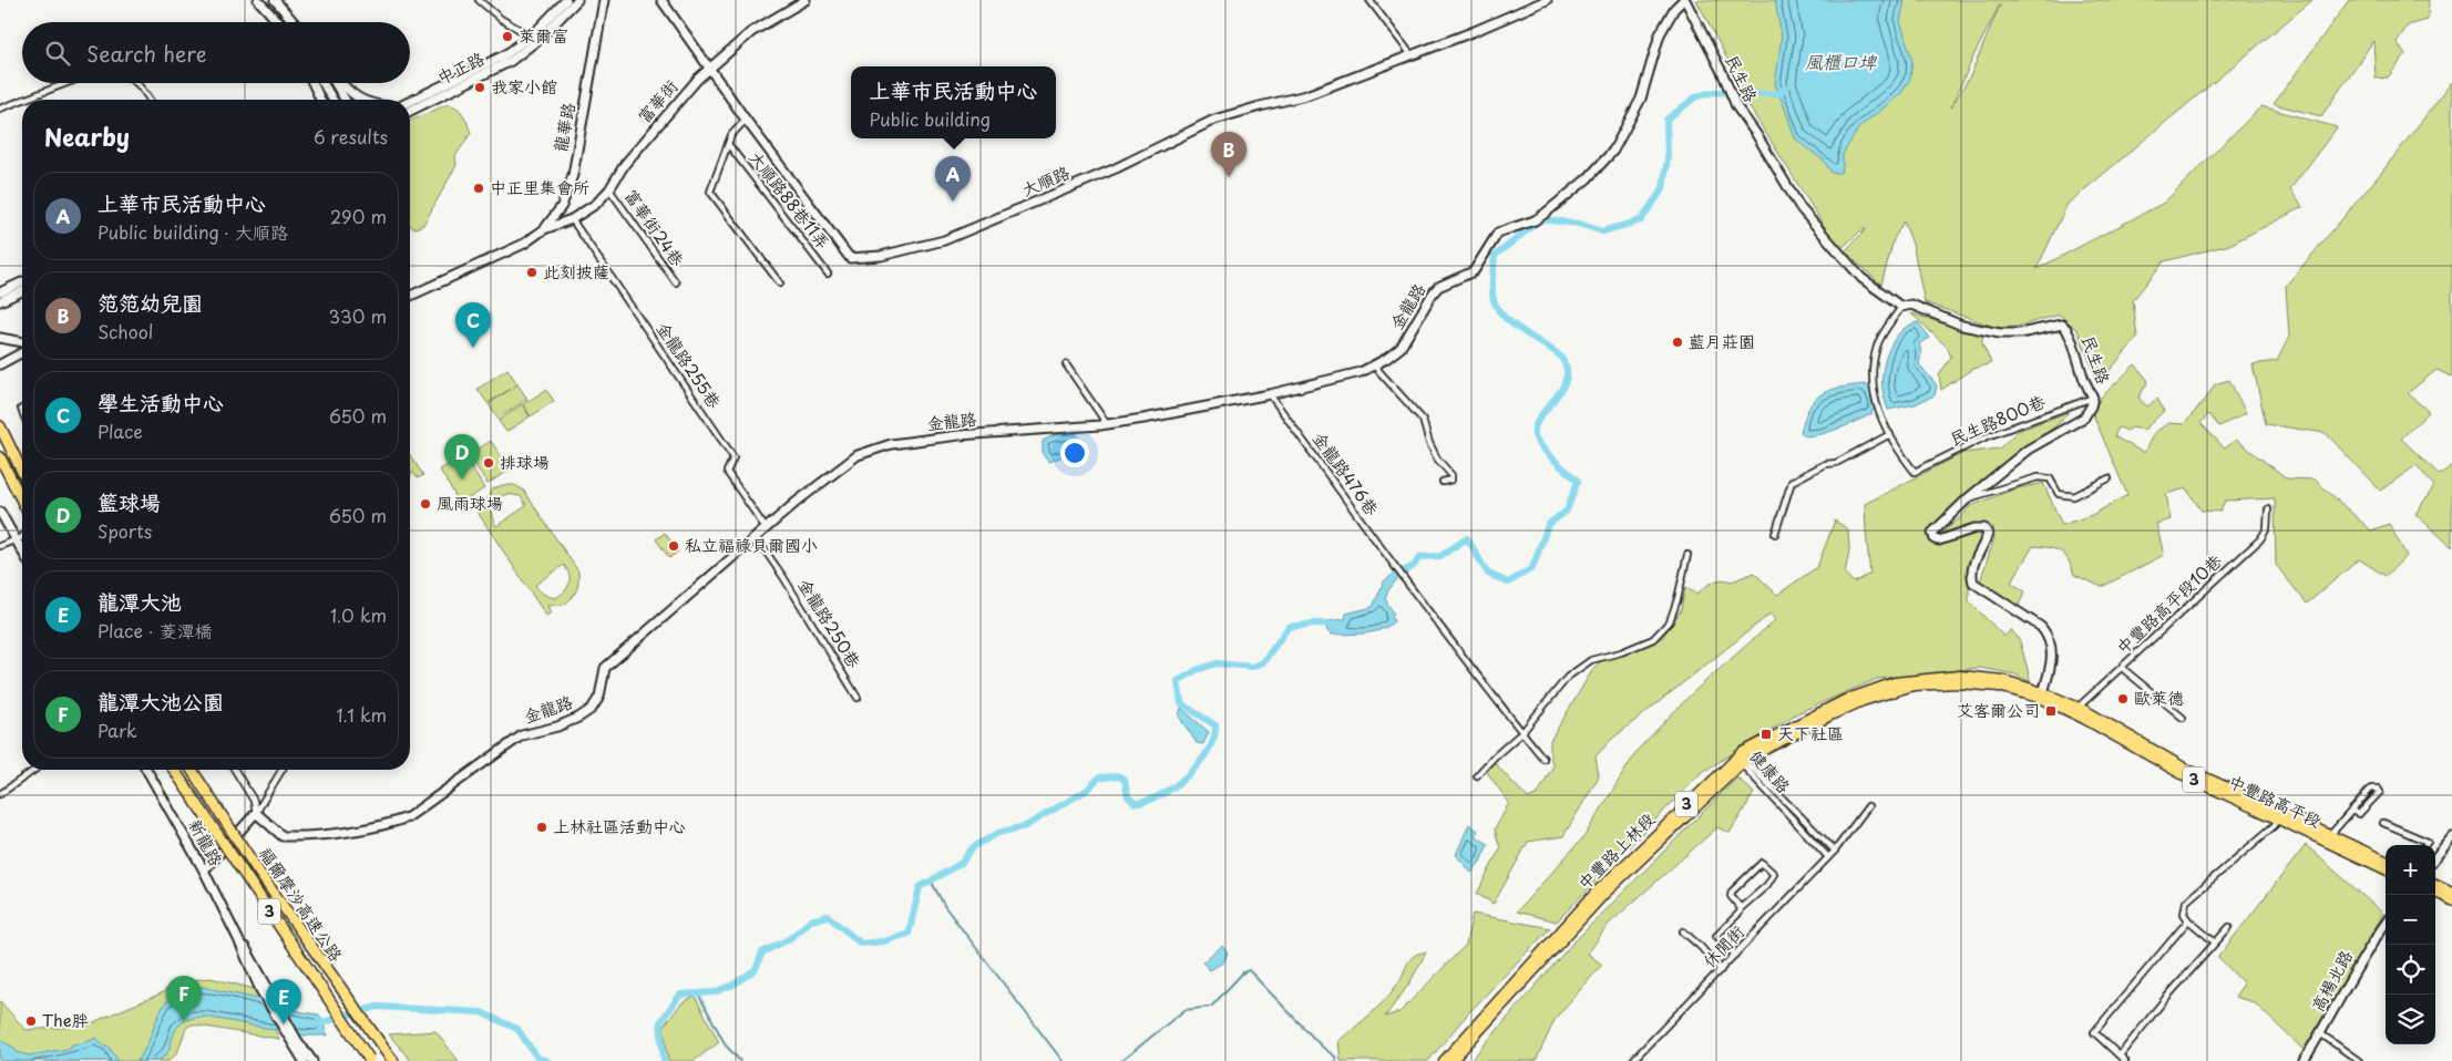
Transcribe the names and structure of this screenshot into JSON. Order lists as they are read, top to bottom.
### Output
{
  "streets": {
    "highway": ["3", "福爾摩沙高速公路"],
    "main road": ["中豐路高平段", "中豐路上林段"],
    "street": [
      "中正路",
      "民生路",
      "富華街",
      "龍華路",
      "大順路",
      "大順路88巷11弄",
      "富華街24巷",
      "金龍路",
      "金龍路255巷",
      "民生路800巷",
      "金龍路476巷",
      "中豐路高平段10巷",
      "金龍路250巷",
      "健康路",
      "新龍路",
      "休閒街",
      "高楊北路"
    ]
  },
  "crossings": [
    ["民生路", "金龍路"],
    ["民生路", "民生路800巷"],
    ["民生路", "中豐路高平段"],
    ["富華街", "龍華路"],
    ["富華街", "大順路"],
    ["富華街", "富華街24巷"],
    ["富華街", "金龍路255巷"],
    ["金龍路", "金龍路255巷"],
    ["金龍路", "金龍路476巷"],
    ["金龍路", "金龍路250巷"],
    ["中豐路高平段10巷", "中豐路高平段"],
    ["健康路", "中豐路上林段"],
    ["健康路", "休閒街"],
    ["中豐路高平段", "中豐路上林段"]
  ],
  "water": ["風櫃口埤"],
  "places": {
    "other": [
      "萊爾富",
      "我家小館",
      "中正里集會所",
      "此刻披薩",
      "藍月莊園",
      "排球場",
      "風雨球場",
      "私立福祿貝爾國小",
      "歐萊德",
      "上林社區活動中心",
      "The胖"
    ],
    "transit": ["艾客爾公司", "天下社區"]
  },
  "page": {
    "search": "Search here",
    "popup": ["上華市民活動中心", "Public building"],
    "heading": ["Nearby", "6 results"],
    "pins": [
      "B",
      "A",
      "C",
      "D",
      "F",
      "E"
    ],
    "list": [
      {
        "mark": "A",
        "name": "上華市民活動中心",
        "note": "Public building · 大順路",
        "value": "290 m"
      },
      {
        "mark": "B",
        "name": "笵笵幼兒園",
        "note": "School",
        "value": "330 m"
      },
      {
        "mark": "C",
        "name": "學生活動中心",
        "note": "Place",
        "value": "650 m"
      },
      {
        "mark": "D",
        "name": "籃球場",
        "note": "Sports",
        "value": "650 m"
      },
      {
        "mark": "E",
        "name": "龍潭大池",
        "note": "Place · 菱潭橋",
        "value": "1.0 km"
      },
      {
        "mark": "F",
        "name": "龍潭大池公園",
        "note": "Park",
        "value": "1.1 km"
      }
    ],
    "map_buttons": ["+", "−"]
  }
}
